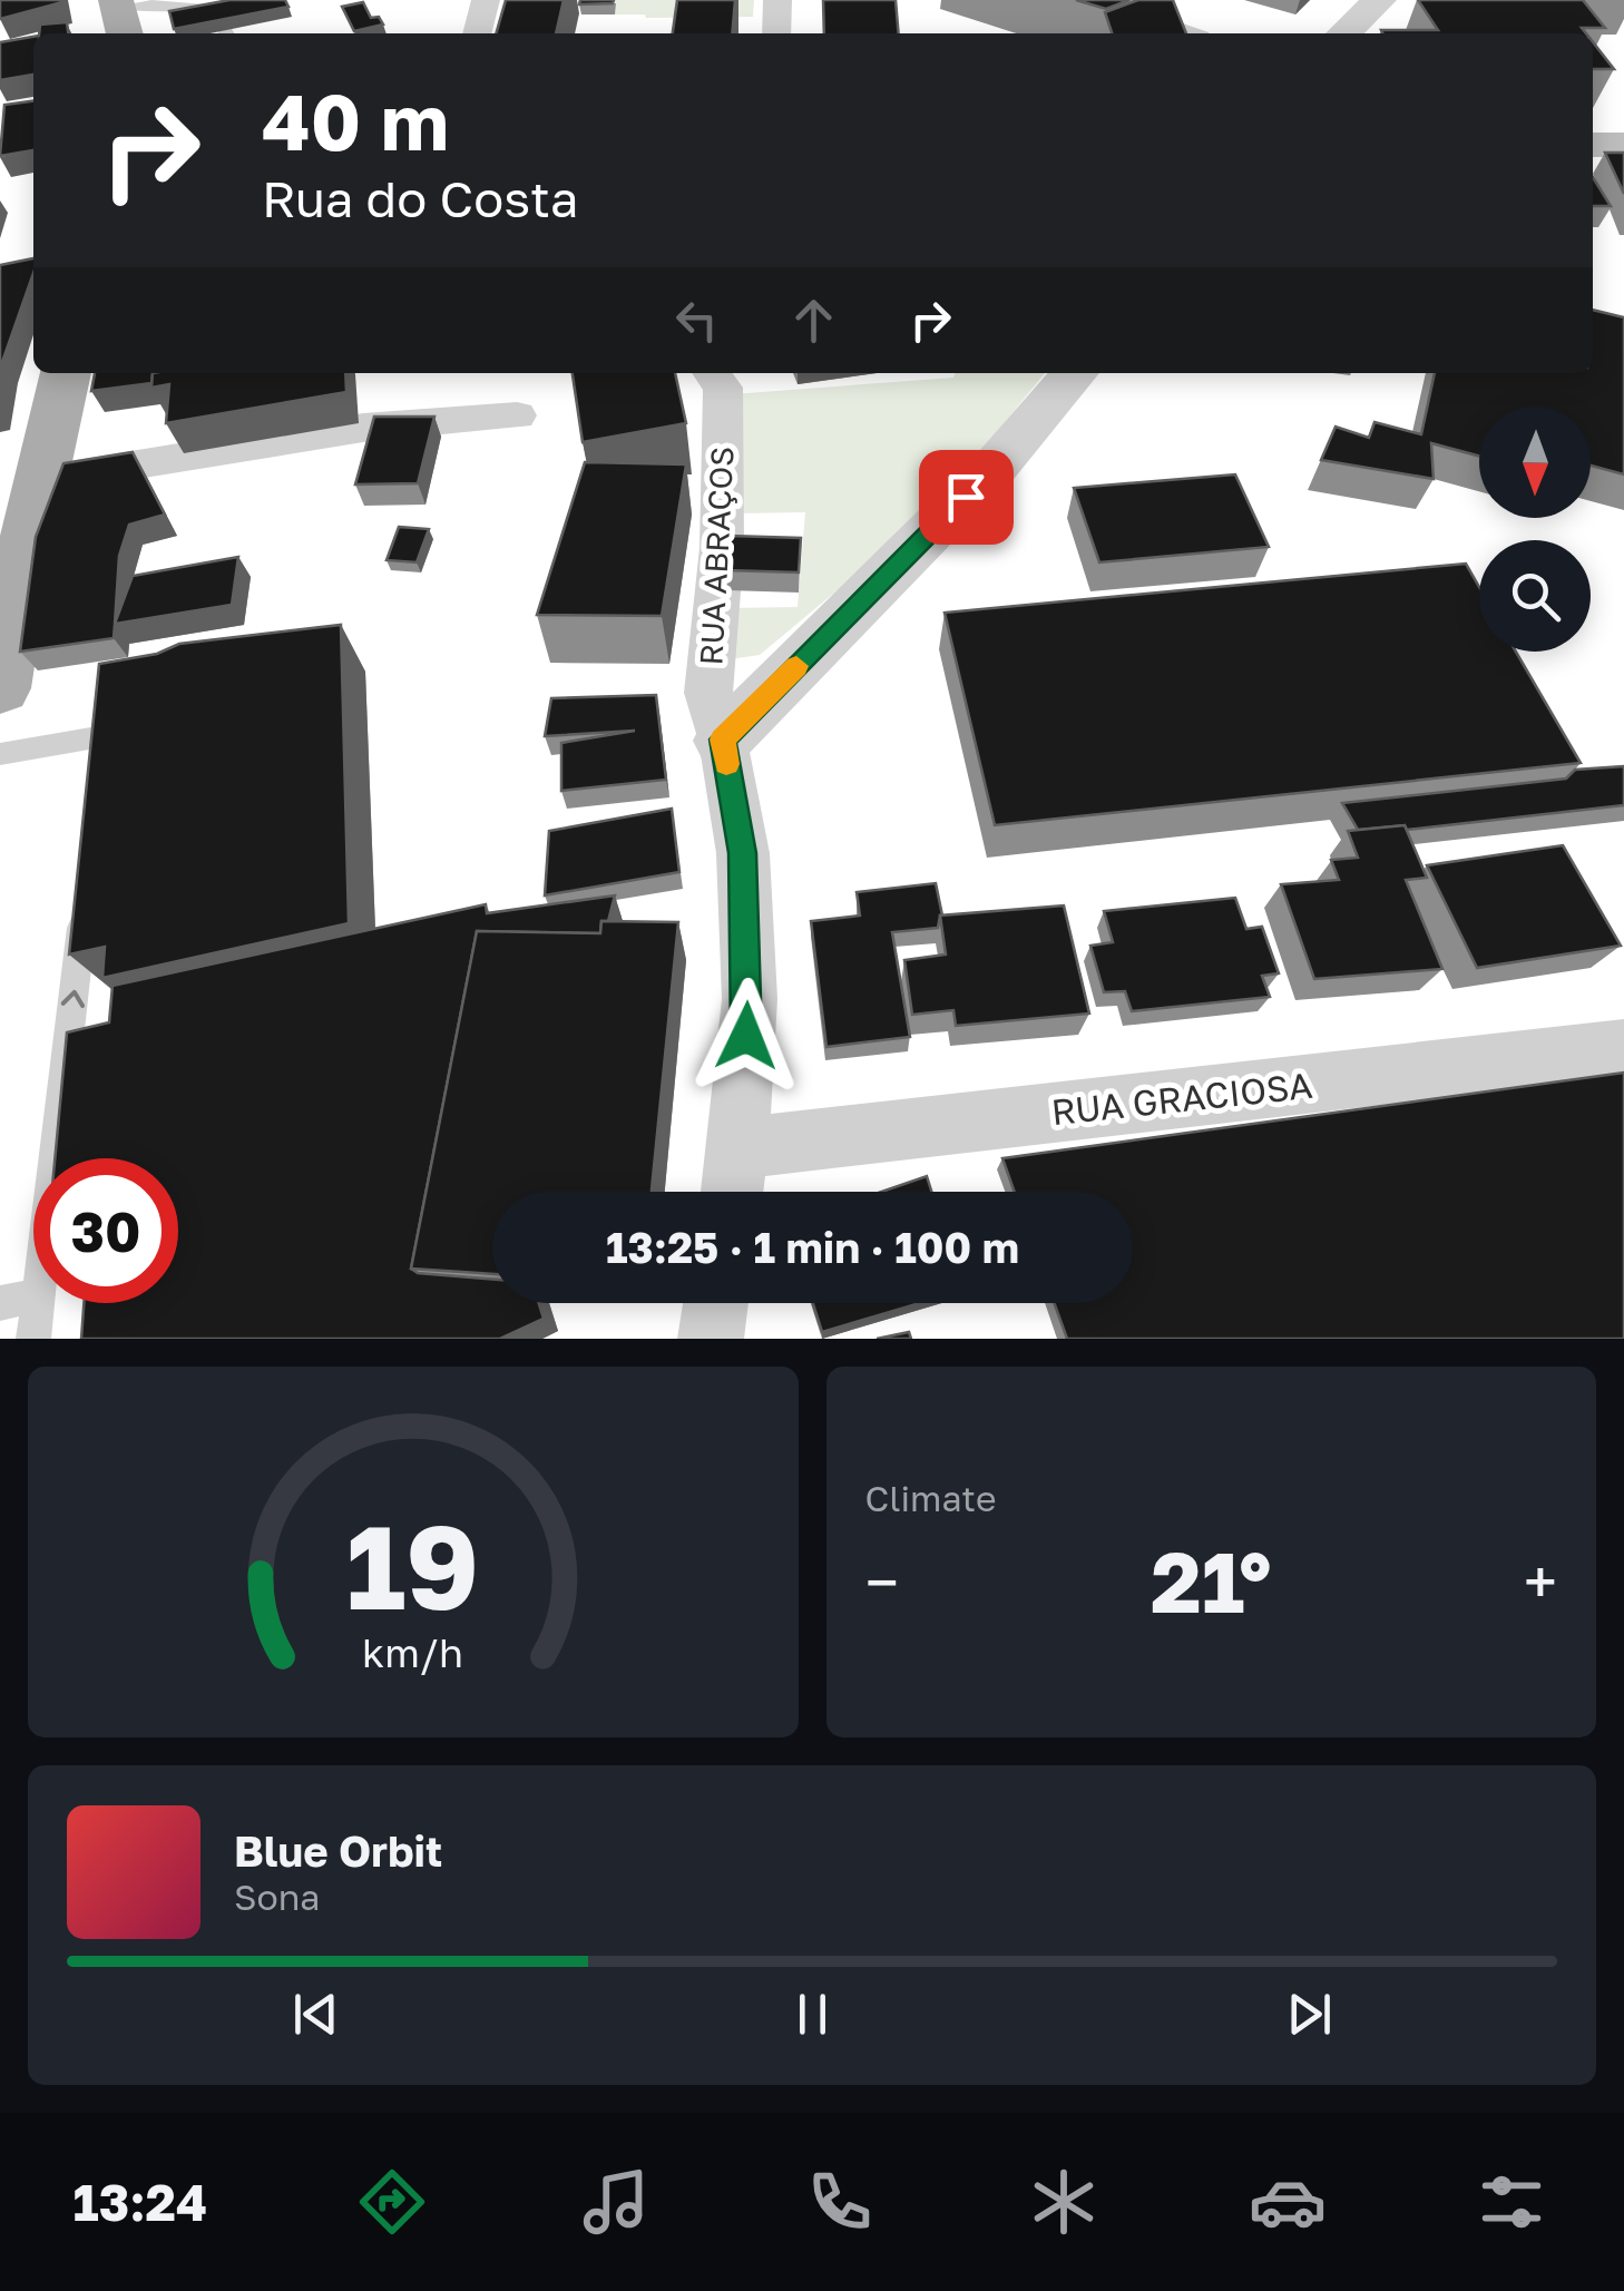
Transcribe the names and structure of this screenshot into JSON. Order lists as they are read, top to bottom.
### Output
{
  "streets": {
    "street": ["RUA ABRAÇOS", "RUA GRACIOSA"]
  },
  "crossings": [
    ["RUA ABRAÇOS", "RUA GRACIOSA"]
  ],
  "north": "bottom",
  "page": {
    "turn": ["40 m", "Rua do Costa"],
    "limit": "30",
    "trip": "13:25 · 1 min · 100 m",
    "tile": "Climate",
    "heat": ["−", "21°", "+"],
    "song": ["Blue Orbit", "Sona"],
    "tabs": "13:24",
    "gauge": ["19", "km/h"]
  }
}
